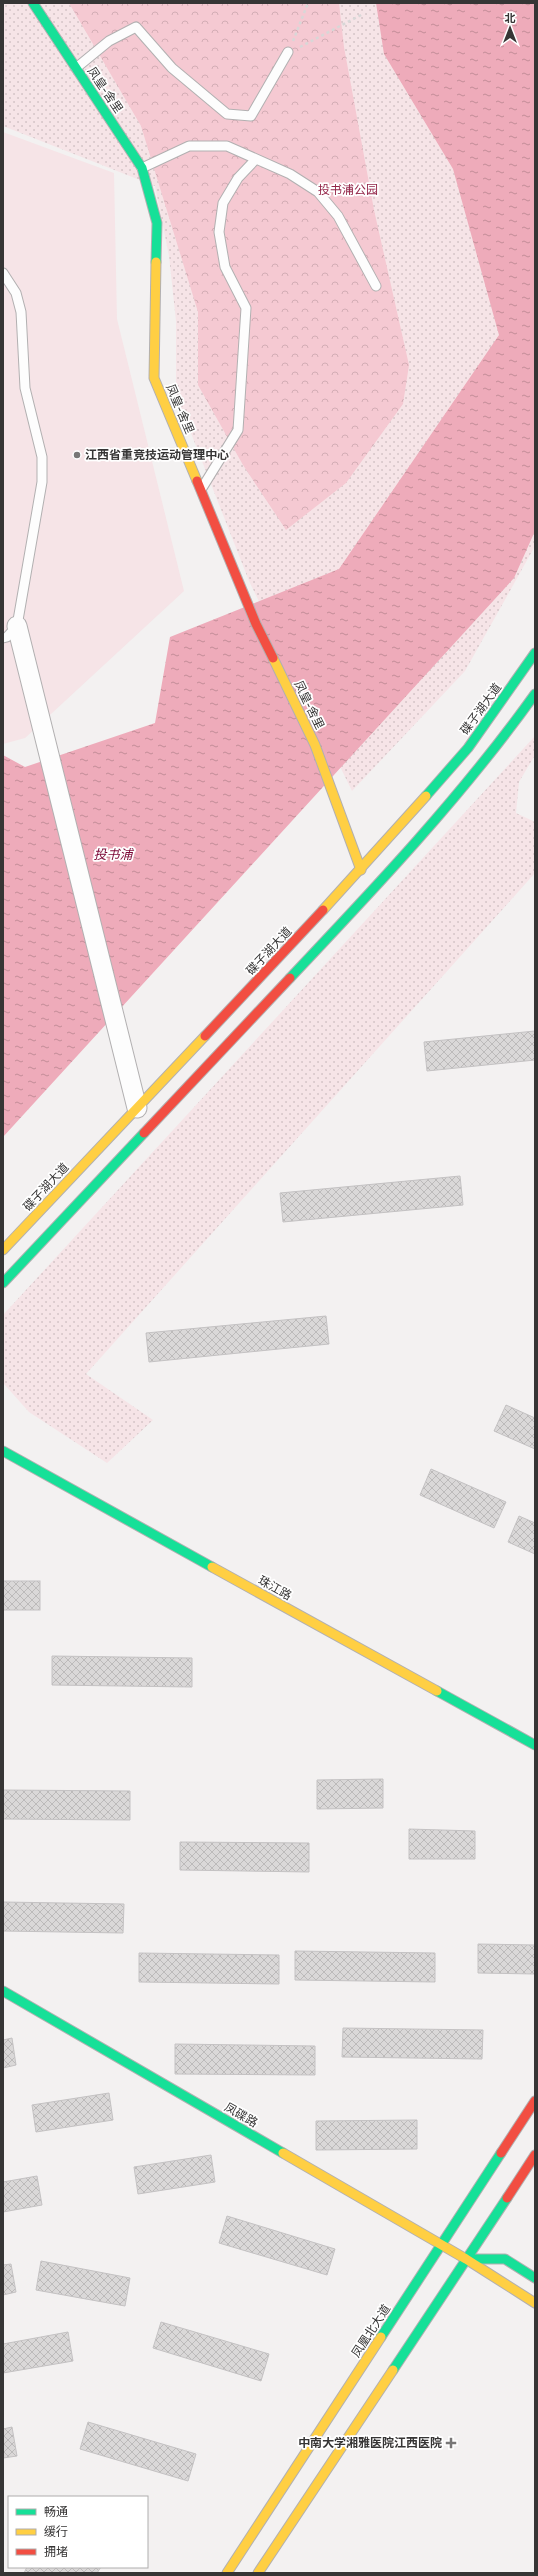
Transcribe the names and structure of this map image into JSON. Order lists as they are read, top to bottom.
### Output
{
  "streets": {
    "main road": [
      "凤皇-舍里",
      "碟子湖大道",
      "珠江路",
      "凤碟路",
      "凤凰北大道"
    ]
  },
  "crossings": [
    ["凤皇-舍里", "碟子湖大道"],
    ["凤碟路", "凤凰北大道"]
  ],
  "water": ["投书浦"],
  "parks": ["投书浦公园"],
  "places": {
    "other": ["江西省重竞技运动管理中心"],
    "health": ["中南大学湘雅医院江西医院"]
  },
  "legend": ["畅通", "缓行", "拥堵"],
  "north": "top"
}
